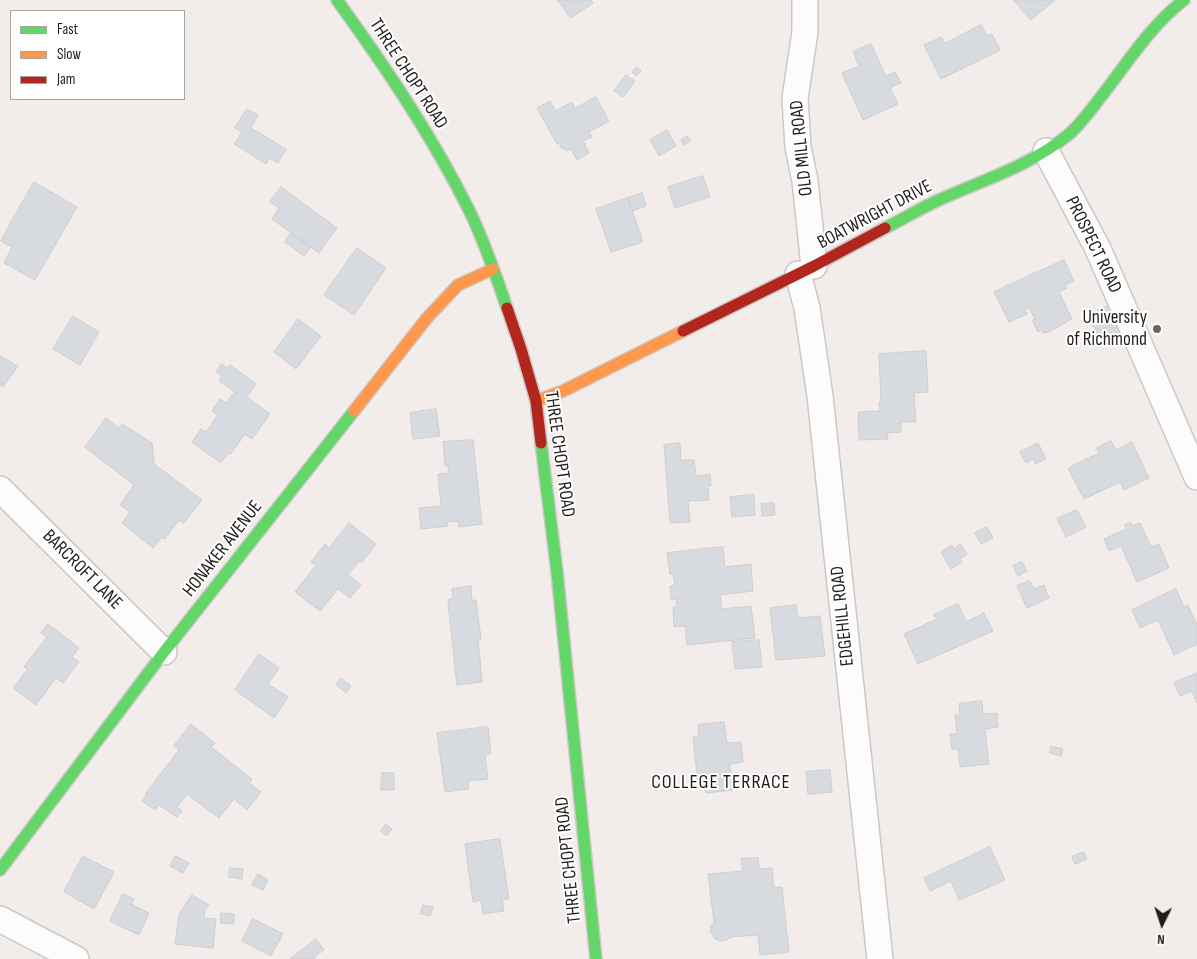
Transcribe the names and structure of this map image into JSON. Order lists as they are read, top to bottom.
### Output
{
  "streets": {
    "street": [
      "THREE CHOPT ROAD",
      "OLD MILL ROAD",
      "BOATWRIGHT DRIVE",
      "PROSPECT ROAD",
      "HONAKER AVENUE",
      "BARCROFT LANE",
      "EDGEHILL ROAD"
    ]
  },
  "crossings": [
    ["THREE CHOPT ROAD", "BOATWRIGHT DRIVE"],
    ["THREE CHOPT ROAD", "HONAKER AVENUE"],
    ["OLD MILL ROAD", "BOATWRIGHT DRIVE"],
    ["OLD MILL ROAD", "EDGEHILL ROAD"],
    ["BOATWRIGHT DRIVE", "PROSPECT ROAD"],
    ["BOATWRIGHT DRIVE", "EDGEHILL ROAD"],
    ["HONAKER AVENUE", "BARCROFT LANE"]
  ],
  "districts": ["COLLEGE TERRACE"],
  "places": ["University of Richmond"],
  "legend": ["Fast", "Slow", "Jam"],
  "north": "bottom"
}
